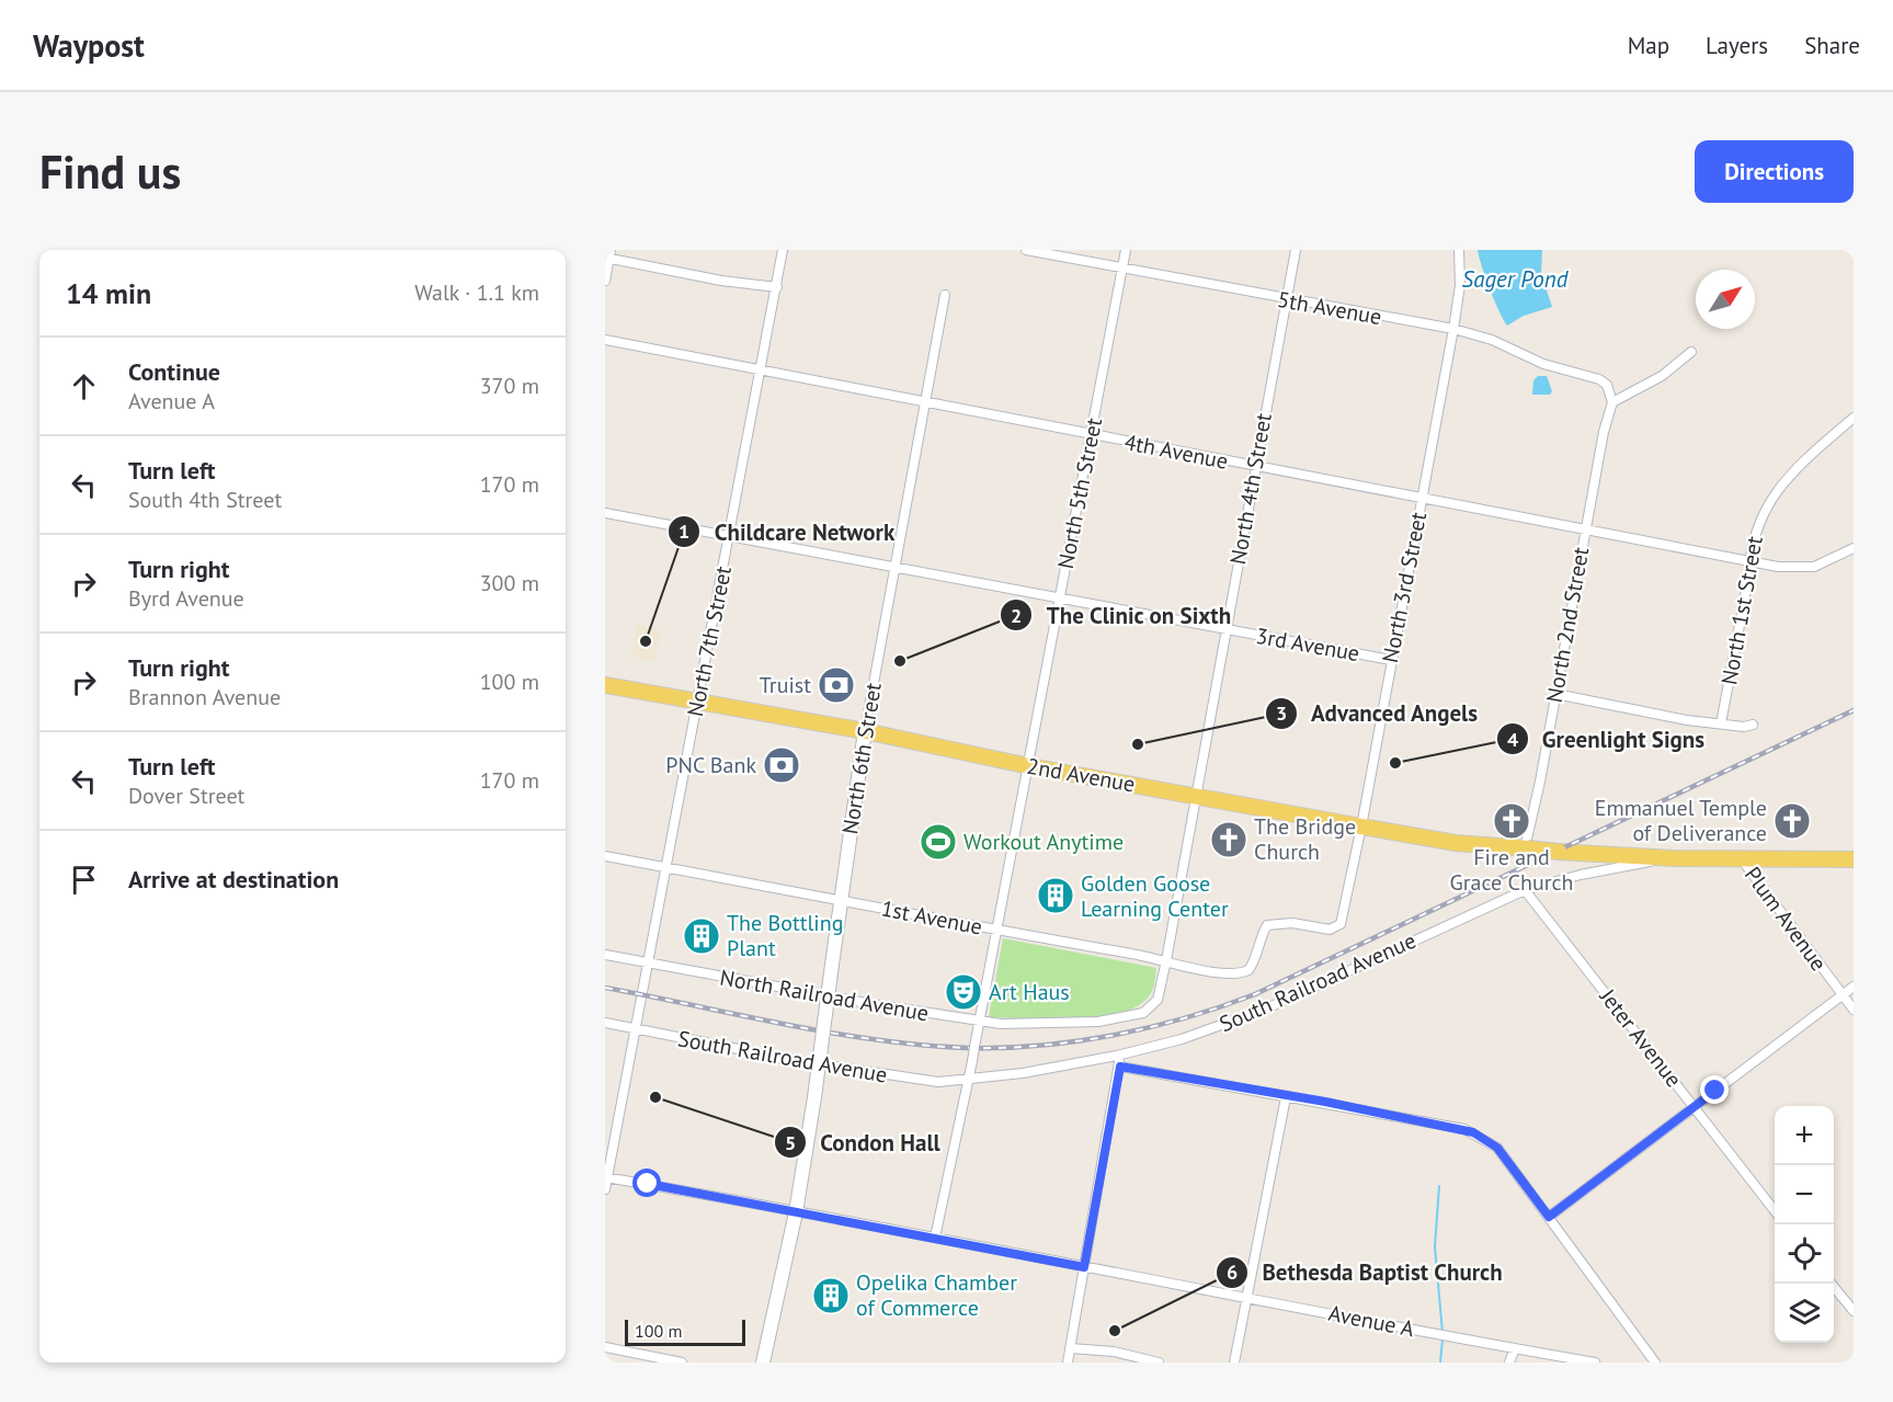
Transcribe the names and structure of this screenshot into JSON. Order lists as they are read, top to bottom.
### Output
{
  "streets": {
    "main road": ["2nd Avenue"],
    "street": [
      "5th Avenue",
      "4th Avenue",
      "North 4th Street",
      "North 5th Street",
      "North 3rd Street",
      "North 1st Street",
      "North 2nd Street",
      "North 7th Street",
      "3rd Avenue",
      "North 6th Street",
      "1st Avenue",
      "Plum Avenue",
      "South Railroad Avenue",
      "North Railroad Avenue",
      "Jeter Avenue",
      "Avenue A"
    ]
  },
  "crossings": [
    ["5th Avenue", "North 4th Street"],
    ["5th Avenue", "North 5th Street"],
    ["5th Avenue", "North 3rd Street"],
    ["5th Avenue", "North 2nd Street"],
    ["4th Avenue", "North 4th Street"],
    ["4th Avenue", "North 5th Street"],
    ["4th Avenue", "North 3rd Street"],
    ["4th Avenue", "North 1st Street"],
    ["4th Avenue", "North 2nd Street"],
    ["4th Avenue", "North 7th Street"],
    ["4th Avenue", "North 6th Street"],
    ["North 4th Street", "3rd Avenue"],
    ["North 4th Street", "2nd Avenue"],
    ["North 4th Street", "1st Avenue"],
    ["North 4th Street", "North Railroad Avenue"],
    ["North 5th Street", "3rd Avenue"],
    ["North 5th Street", "2nd Avenue"],
    ["North 5th Street", "1st Avenue"],
    ["North 5th Street", "South Railroad Avenue"],
    ["North 5th Street", "North Railroad Avenue"],
    ["North 5th Street", "Avenue A"],
    ["North 3rd Street", "3rd Avenue"],
    ["North 3rd Street", "2nd Avenue"],
    ["North 3rd Street", "1st Avenue"],
    ["North 2nd Street", "2nd Avenue"],
    ["North 7th Street", "3rd Avenue"],
    ["North 7th Street", "2nd Avenue"],
    ["North 7th Street", "1st Avenue"],
    ["North 7th Street", "South Railroad Avenue"],
    ["North 7th Street", "North Railroad Avenue"],
    ["North 7th Street", "Avenue A"],
    ["3rd Avenue", "North 6th Street"],
    ["North 6th Street", "2nd Avenue"],
    ["North 6th Street", "1st Avenue"],
    ["North 6th Street", "Avenue A"],
    ["2nd Avenue", "Plum Avenue"],
    ["2nd Avenue", "South Railroad Avenue"],
    ["South Railroad Avenue", "Jeter Avenue"]
  ],
  "water": ["Sager Pond"],
  "places": {
    "other": [
      "Childcare Network",
      "The Clinic on Sixth",
      "Advanced Angels",
      "Greenlight Signs",
      "Condon Hall",
      "Bethesda Baptist Church"
    ],
    "bank": ["Truist", "PNC Bank"],
    "church": ["Fire and Grace Church", "Emmanuel Temple of Deliverance", "The Bridge Church"],
    "sports": ["Workout Anytime"],
    "building": ["Golden Goose Learning Center", "The Bottling Plant", "Opelika Chamber of Commerce"],
    "theatre": ["Art Haus"]
  },
  "scale_bar": "100 m",
  "north": "top right",
  "page": {
    "header": "Waypost",
    "nav": ["Map", "Layers", "Share"],
    "buttons": "Directions",
    "title": "Find us",
    "heading": ["14 min", "Walk · 1.1 km"],
    "list": [
      ["Continue", "Avenue A", "370 m"],
      ["Turn left", "South 4th Street", "170 m"],
      ["Turn right", "Byrd Avenue", "300 m"],
      ["Turn right", "Brannon Avenue", "100 m"],
      ["Turn left", "Dover Street", "170 m"],
      "Arrive at destination"
    ],
    "map_buttons": ["+", "−"],
    "scale": "100 m"
  }
}
